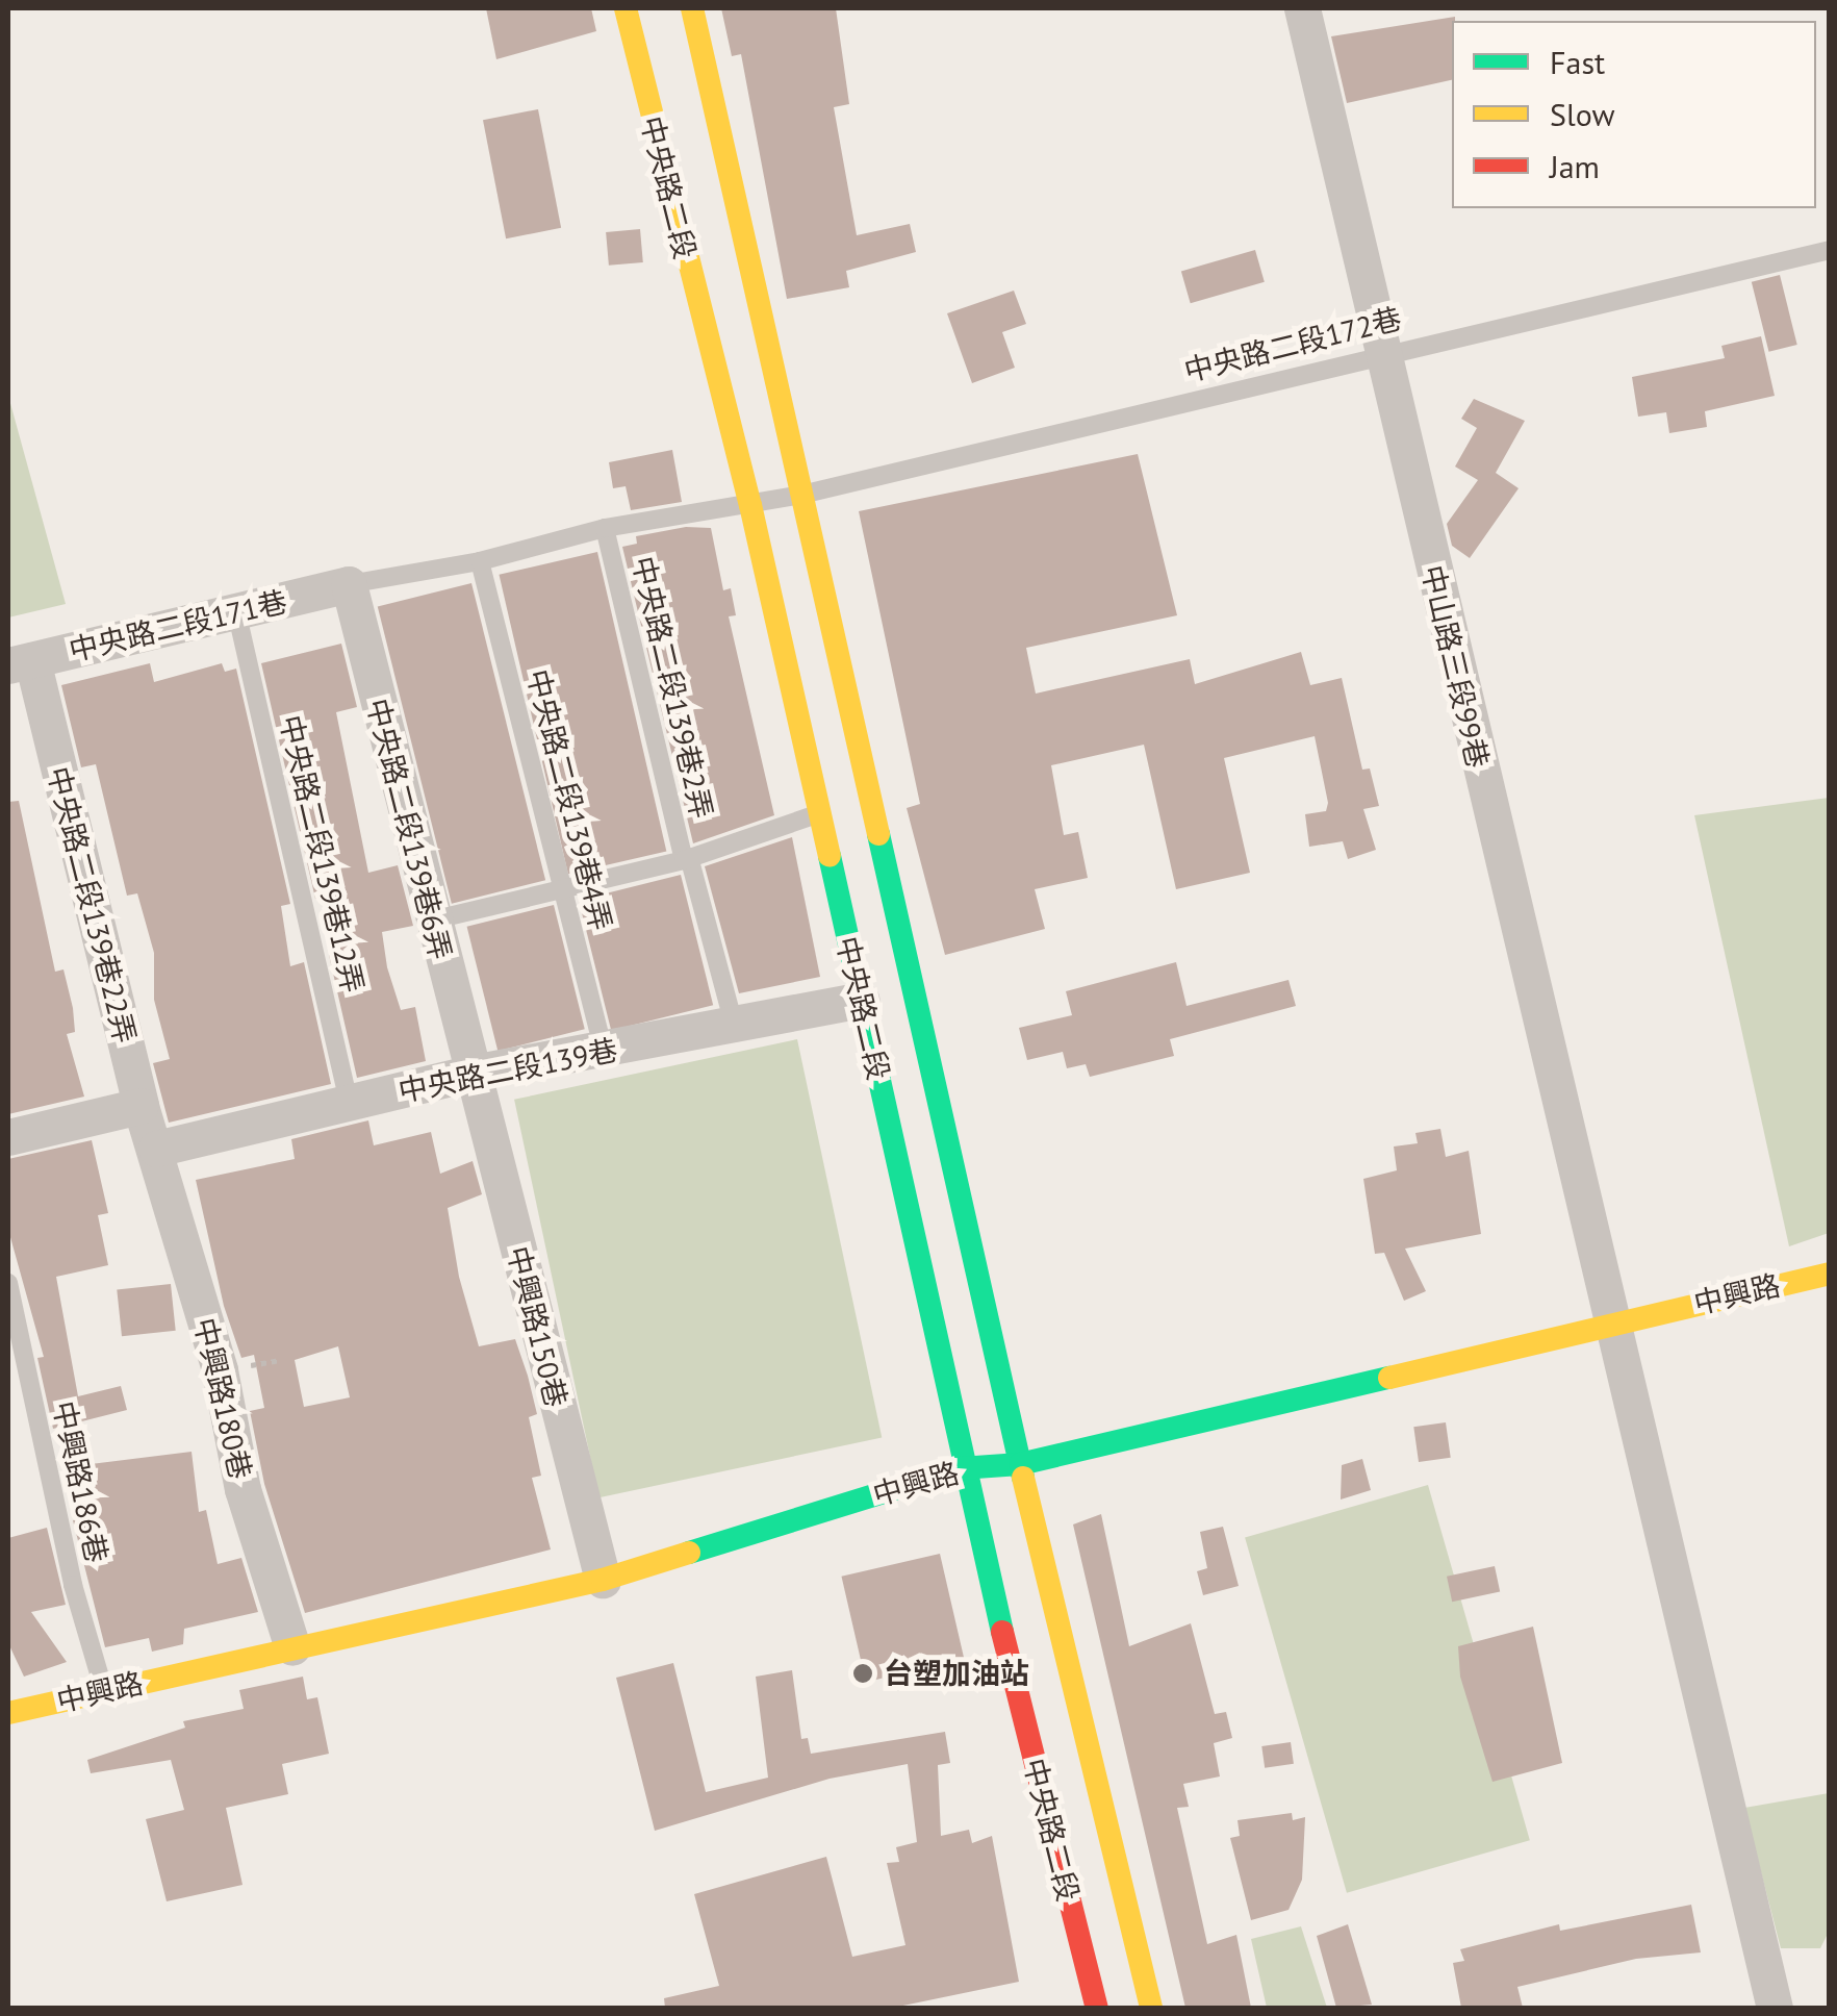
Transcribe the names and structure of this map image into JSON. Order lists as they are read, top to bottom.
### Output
{
  "streets": {
    "street": [
      "中央路二段",
      "中央路二段171巷",
      "中山路三段99巷",
      "中央路二段139巷6弄",
      "中央路二段139巷22弄",
      "中央路二段139巷",
      "中興路",
      "中興路150巷",
      "中興路180巷"
    ],
    "lane": [
      "中央路二段172巷",
      "中央路二段139巷2弄",
      "中央路二段139巷4弄",
      "中央路二段139巷12弄",
      "中興路186巷"
    ]
  },
  "crossings": [
    ["中央路二段", "中央路二段172巷"],
    ["中央路二段", "中央路二段139巷"],
    ["中央路二段", "中興路"],
    ["中央路二段172巷", "中央路二段171巷"],
    ["中央路二段172巷", "中山路三段99巷"],
    ["中央路二段172巷", "中央路二段139巷2弄"],
    ["中央路二段172巷", "中央路二段139巷4弄"],
    ["中央路二段172巷", "中央路二段139巷6弄"],
    ["中央路二段171巷", "中央路二段139巷6弄"],
    ["中央路二段171巷", "中央路二段139巷12弄"],
    ["中央路二段171巷", "中央路二段139巷22弄"],
    ["中山路三段99巷", "中興路"],
    ["中央路二段139巷2弄", "中央路二段139巷"],
    ["中央路二段139巷4弄", "中央路二段139巷"],
    ["中央路二段139巷6弄", "中央路二段139巷"],
    ["中央路二段139巷6弄", "中興路150巷"],
    ["中央路二段139巷12弄", "中央路二段139巷"],
    ["中央路二段139巷22弄", "中央路二段139巷"],
    ["中央路二段139巷22弄", "中興路180巷"],
    ["中央路二段139巷", "中興路150巷"],
    ["中央路二段139巷", "中興路180巷"],
    ["中興路", "中興路150巷"],
    ["中興路", "中興路180巷"],
    ["中興路", "中興路186巷"]
  ],
  "places": ["台塑加油站"],
  "legend": ["Fast", "Slow", "Jam"]
}
